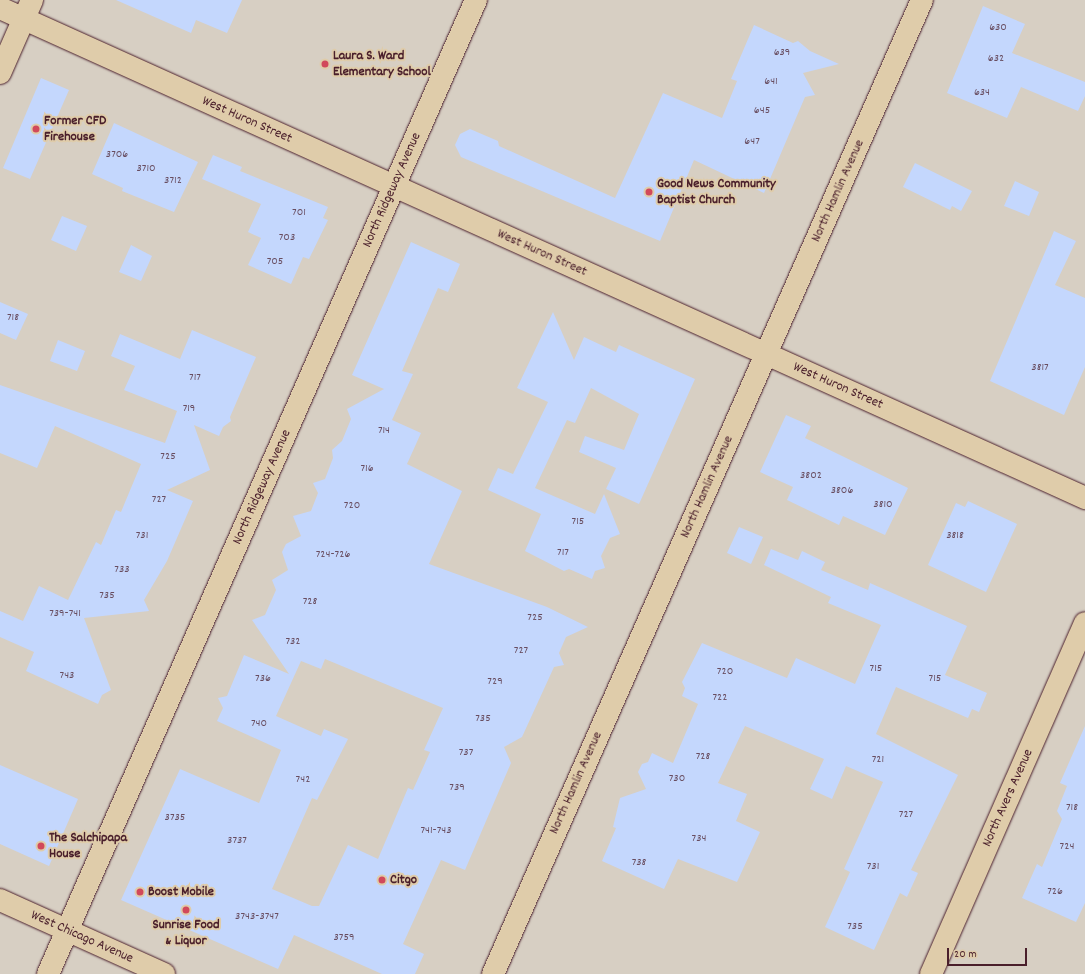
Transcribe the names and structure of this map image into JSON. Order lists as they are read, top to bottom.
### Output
{
  "streets": {
    "street": [
      "West Huron Street",
      "North Ridgeway Avenue",
      "North Hamlin Avenue",
      "North Avers Avenue",
      "West Chicago Avenue"
    ]
  },
  "crossings": [
    ["West Huron Street", "North Ridgeway Avenue"],
    ["West Huron Street", "North Hamlin Avenue"],
    ["North Ridgeway Avenue", "West Chicago Avenue"]
  ],
  "places": [
    "Laura S. Ward Elementary School",
    "Former CFD Firehouse",
    "Good News Community Baptist Church",
    "The Salchipapa House",
    "Citgo",
    "Boost Mobile",
    "Sunrise Food & Liquor"
  ],
  "house_numbers": [
    "630",
    "639",
    "632",
    "641",
    "634",
    "645",
    "647",
    "3706",
    "3710",
    "3712",
    "701",
    "703",
    "705",
    "718",
    "3817",
    "717",
    "719",
    "714",
    "725",
    "716",
    "3802",
    "3806",
    "727",
    "3810",
    "720",
    "715",
    "731",
    "3818",
    "717",
    "724-726",
    "733",
    "735",
    "728",
    "739-741",
    "725",
    "732",
    "727",
    "715",
    "720",
    "743",
    "736",
    "715",
    "729",
    "722",
    "735",
    "740",
    "737",
    "728",
    "721",
    "730",
    "742",
    "739",
    "718",
    "727",
    "3735",
    "741-743",
    "734",
    "3737",
    "724",
    "738",
    "731",
    "726",
    "3743-3747",
    "735",
    "3759"
  ],
  "scale_bar": "20 m"
}
